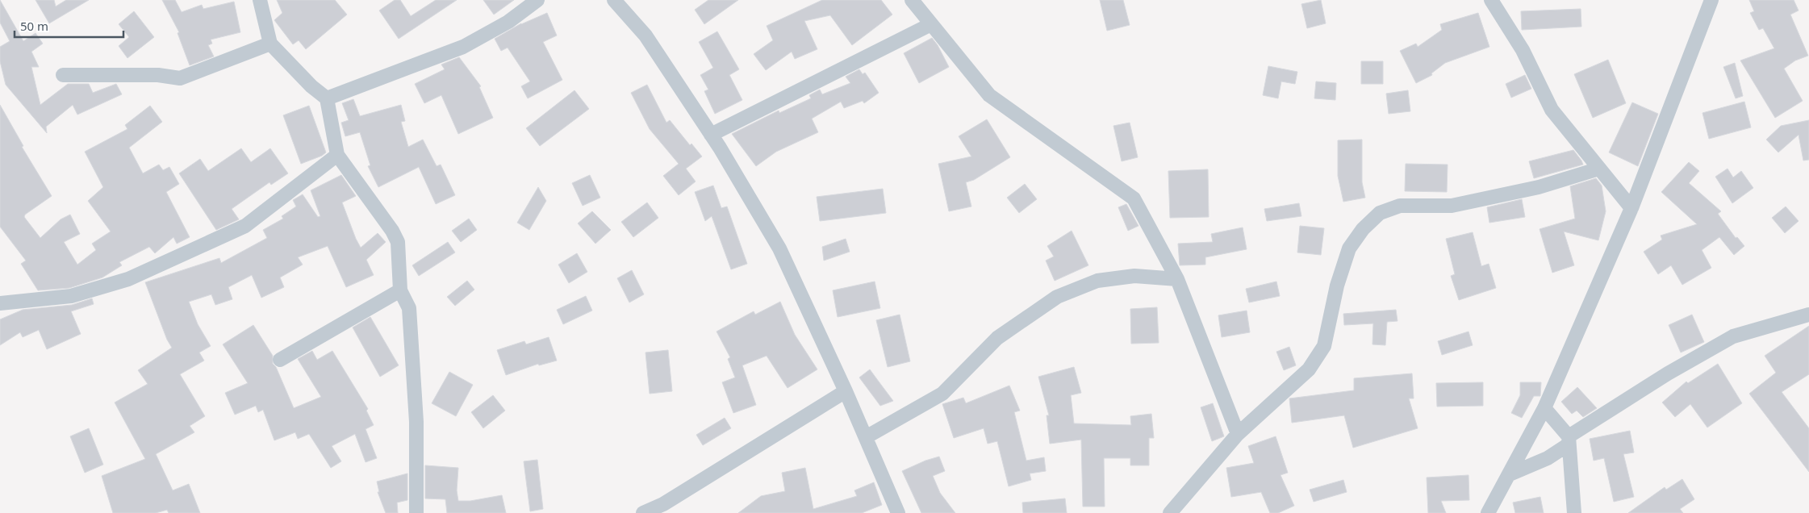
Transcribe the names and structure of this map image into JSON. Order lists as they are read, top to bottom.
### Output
{
  "scale_bar": "50 m"
}
